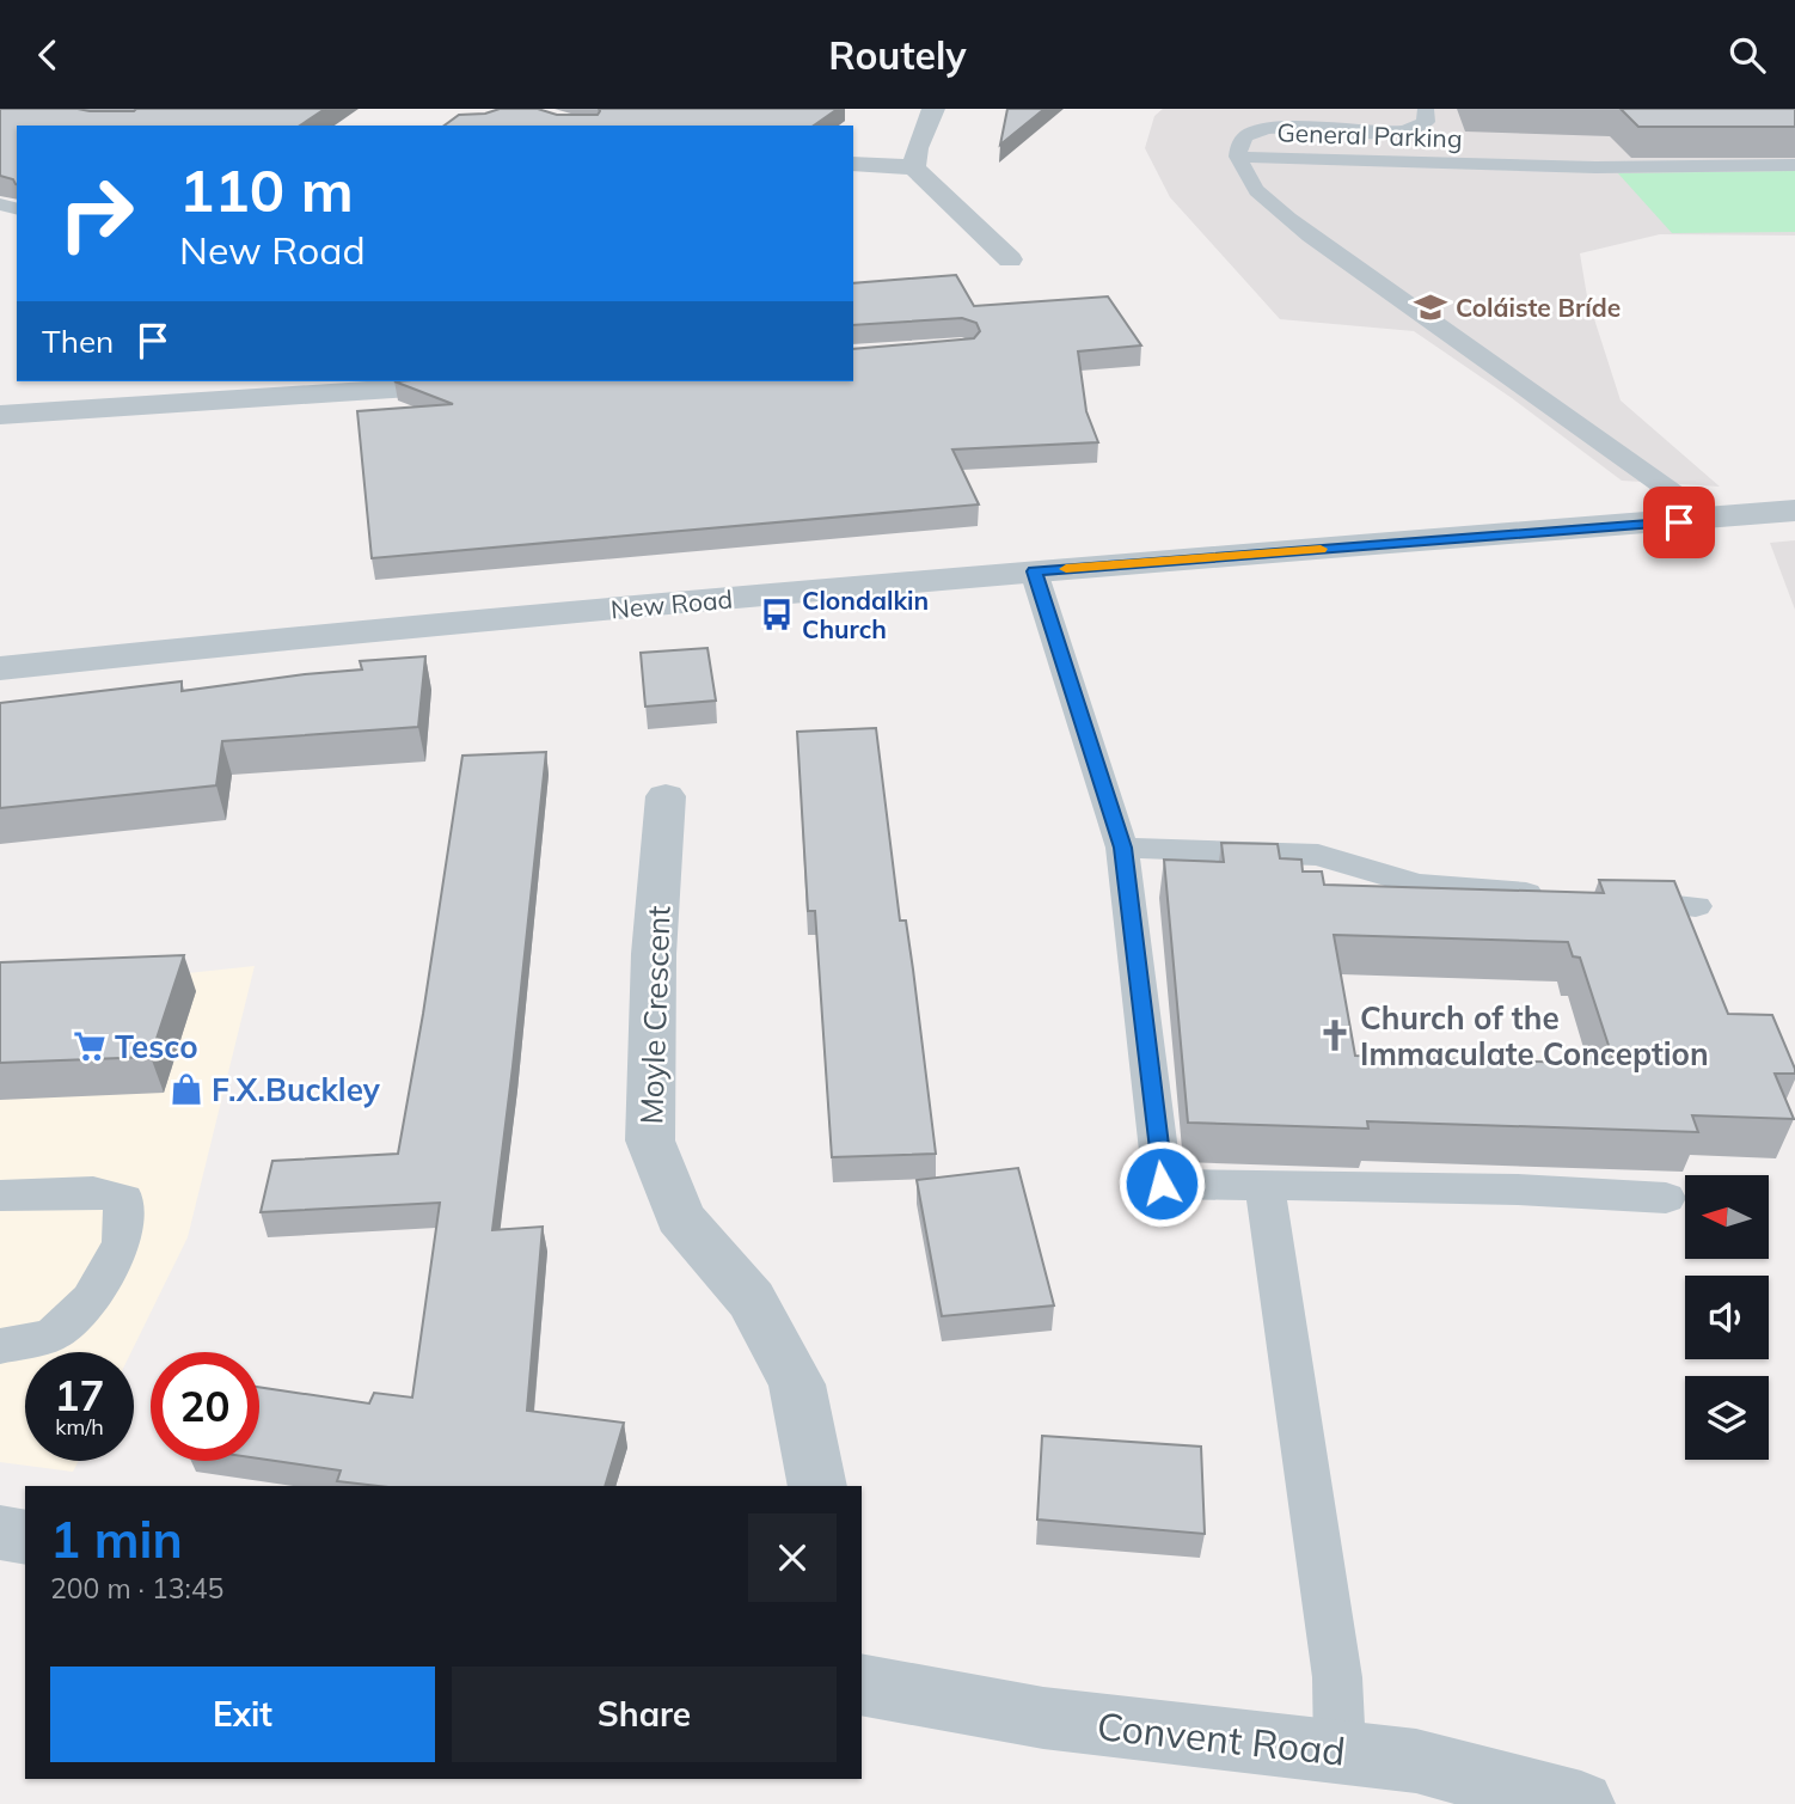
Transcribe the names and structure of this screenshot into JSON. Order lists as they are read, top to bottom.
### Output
{
  "streets": {
    "street": ["New Road", "Moyle Crescent", "Convent Road"],
    "lane": ["General Parking"]
  },
  "places": {
    "school or university": ["Coláiste Bríde"],
    "bus stop": ["Clondalkin Church"],
    "church": ["Church of the Immaculate Conception"],
    "supermarket": ["Tesco"],
    "shop": ["F.X.Buckley"]
  },
  "north": "left",
  "page": {
    "header": "Routely",
    "turn": ["110 m", "New Road"],
    "then": "Then",
    "speed": "17 km/h",
    "limit": "20",
    "heading": ["1 min", "200 m · 13:45"],
    "buttons": ["Exit", "Share"]
  }
}
